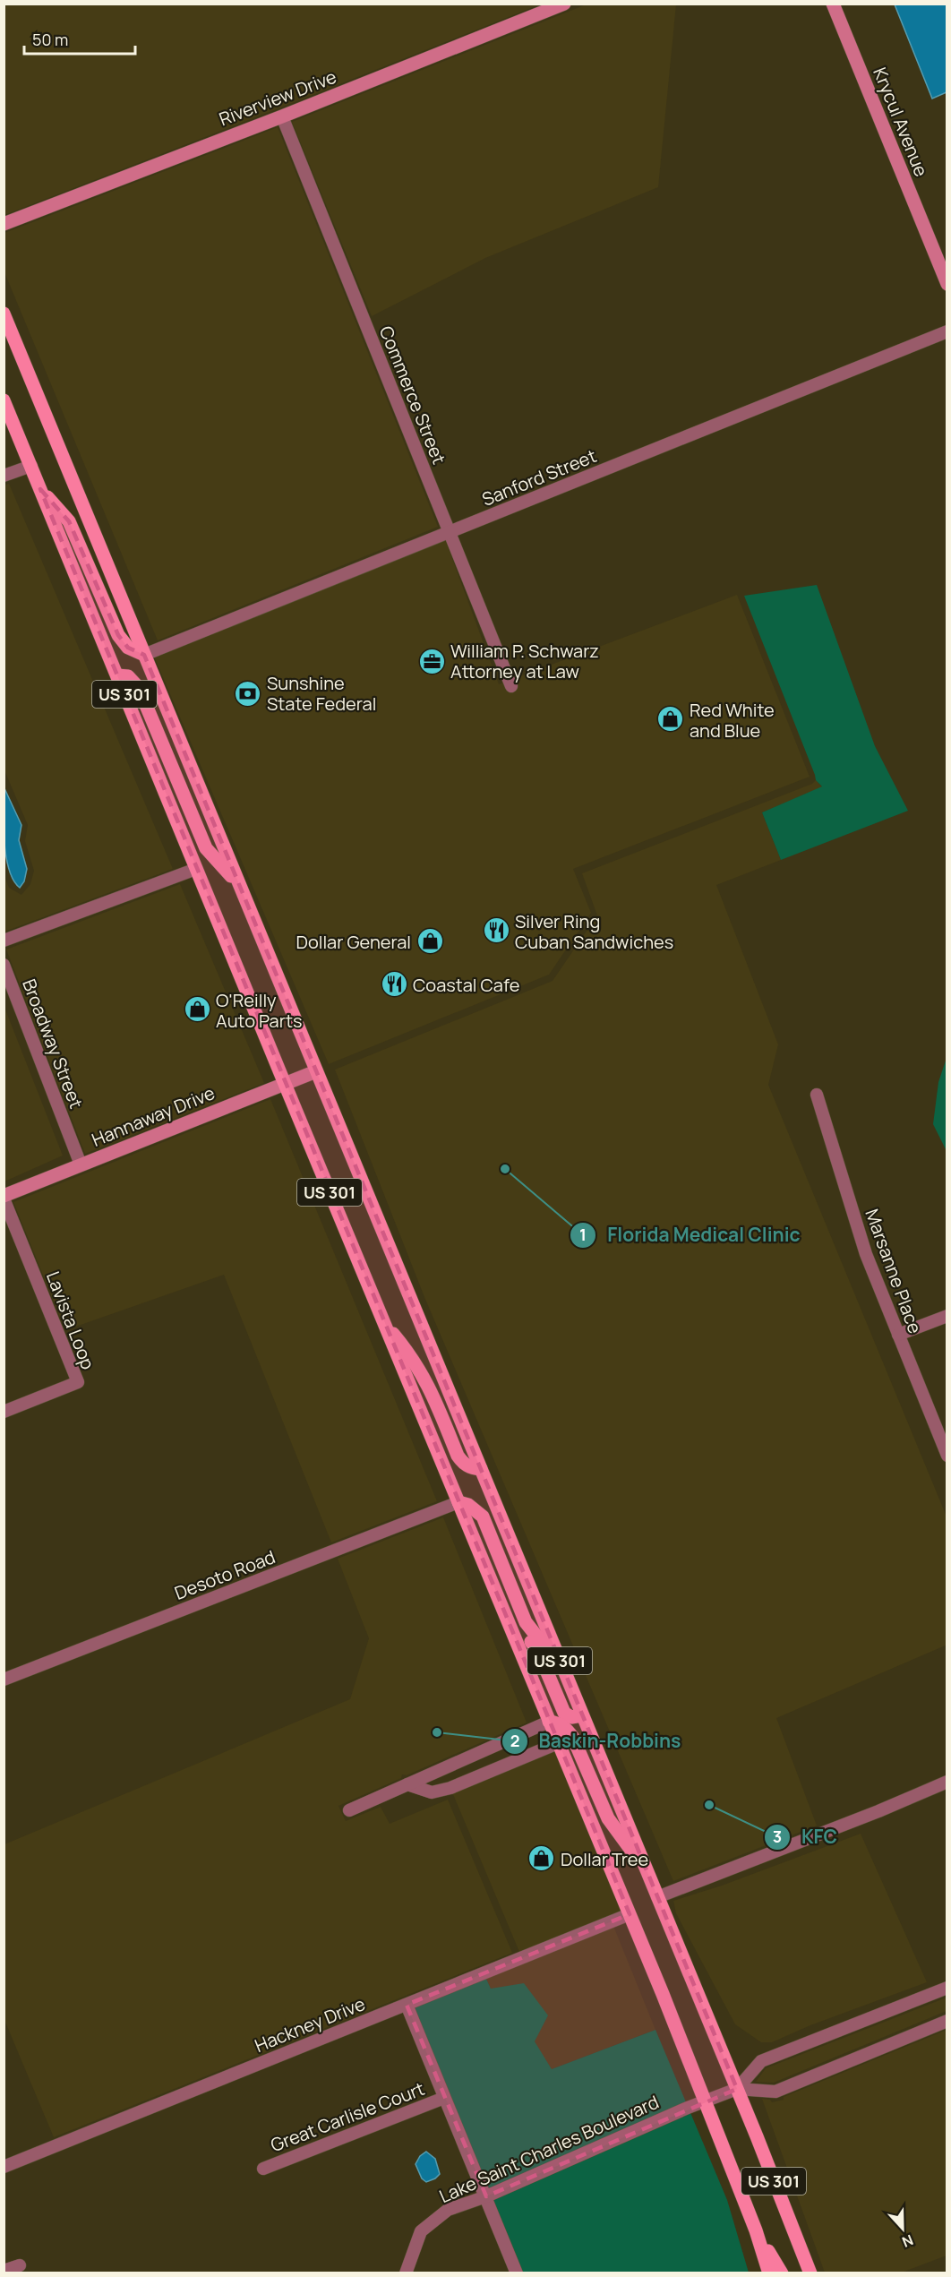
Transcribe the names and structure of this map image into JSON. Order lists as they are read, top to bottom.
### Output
{
  "streets": {
    "main road": ["US 301"],
    "street": [
      "Riverview Drive",
      "Krycul Avenue",
      "Commerce Street",
      "Sanford Street",
      "Broadway Street",
      "Hannaway Drive",
      "Marsanne Place",
      "Lavista Loop",
      "Desoto Road",
      "Hackney Drive",
      "Great Carlisle Court",
      "Lake Saint Charles Boulevard"
    ]
  },
  "crossings": [
    ["Riverview Drive", "Commerce Street"],
    ["Commerce Street", "Sanford Street"],
    ["Sanford Street", "US 301"],
    ["US 301", "Hannaway Drive"],
    ["US 301", "Desoto Road"],
    ["US 301", "Hackney Drive"],
    ["US 301", "Lake Saint Charles Boulevard"],
    ["Broadway Street", "Hannaway Drive"],
    ["Hannaway Drive", "Lavista Loop"]
  ],
  "places": {
    "office": ["William P. Schwarz Attorney at Law"],
    "bank": ["Sunshine State Federal"],
    "shop": [
      "Red White and Blue",
      "Dollar General",
      "O'Reilly Auto Parts",
      "Dollar Tree"
    ],
    "restaurant": ["Silver Ring Cuban Sandwiches", "Coastal Cafe"],
    "other": ["Florida Medical Clinic", "Baskin-Robbins", "KFC"]
  },
  "scale_bar": "50 m",
  "north": "bottom"
}
